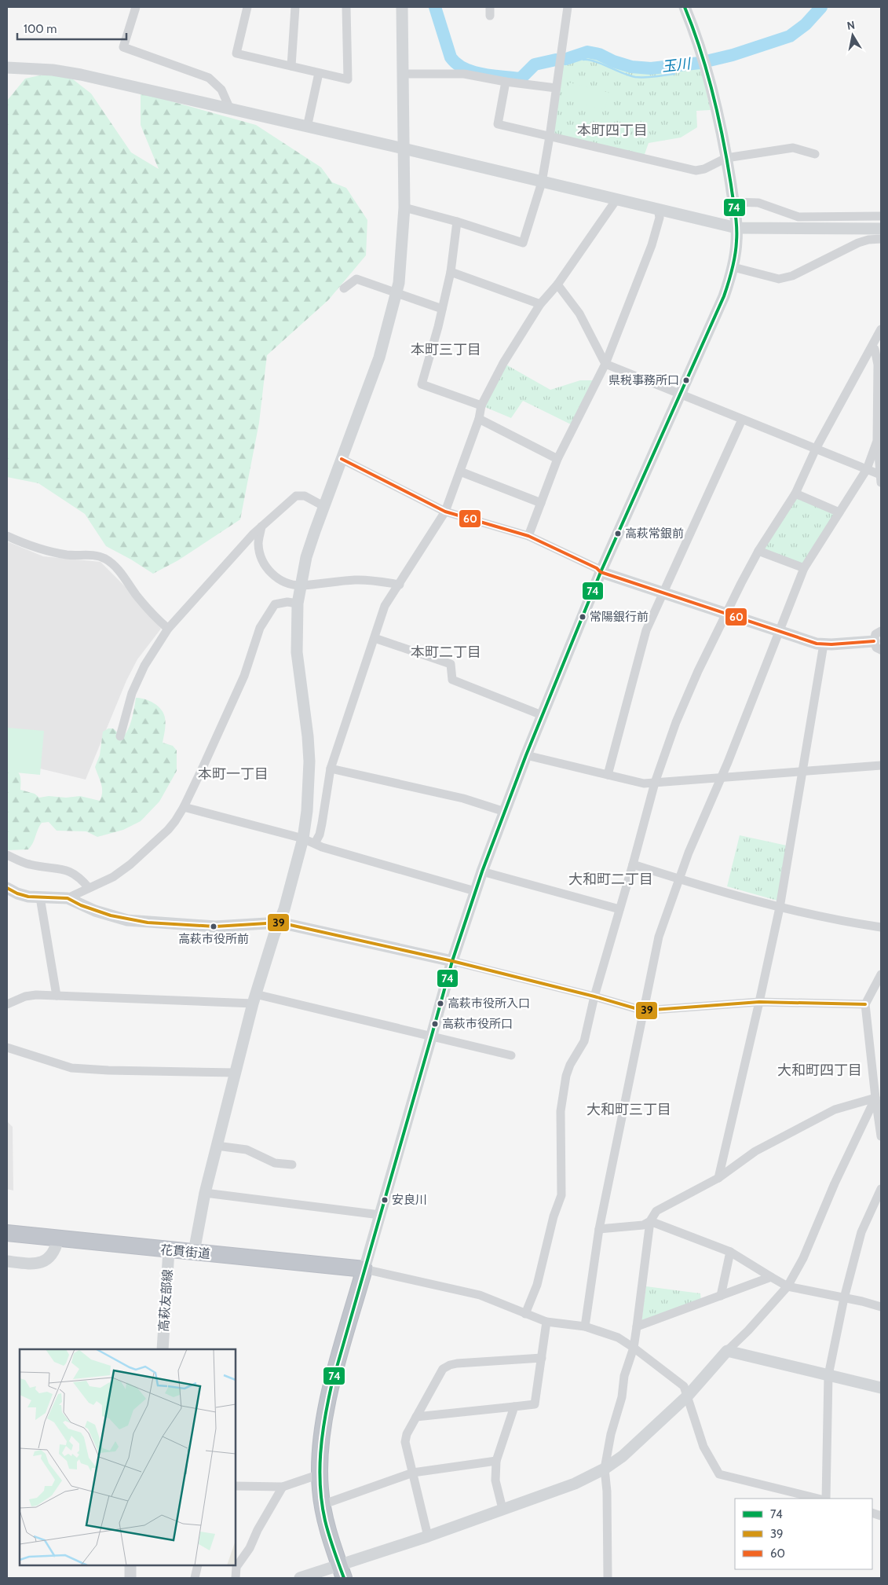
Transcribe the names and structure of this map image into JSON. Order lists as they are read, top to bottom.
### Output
{
  "streets": {
    "highway": ["花貫街道"],
    "street": ["高萩友部線"]
  },
  "crossings": [
    ["花貫街道", "高萩友部線"]
  ],
  "districts": [
    "本町四丁目",
    "本町三丁目",
    "本町二丁目",
    "本町一丁目",
    "大和町二丁目",
    "大和町四丁目",
    "大和町三丁目"
  ],
  "water": ["玉川"],
  "places": [
    "県税事務所口",
    "高萩常銀前",
    "常陽銀行前",
    "高萩市役所前",
    "高萩市役所入口",
    "高萩市役所口",
    "安良川"
  ],
  "lines": ["transit line 74", "transit line 60", "transit line 39"],
  "legend": ["74", "39", "60"],
  "scale_bar": "100 m",
  "north": "top"
}
